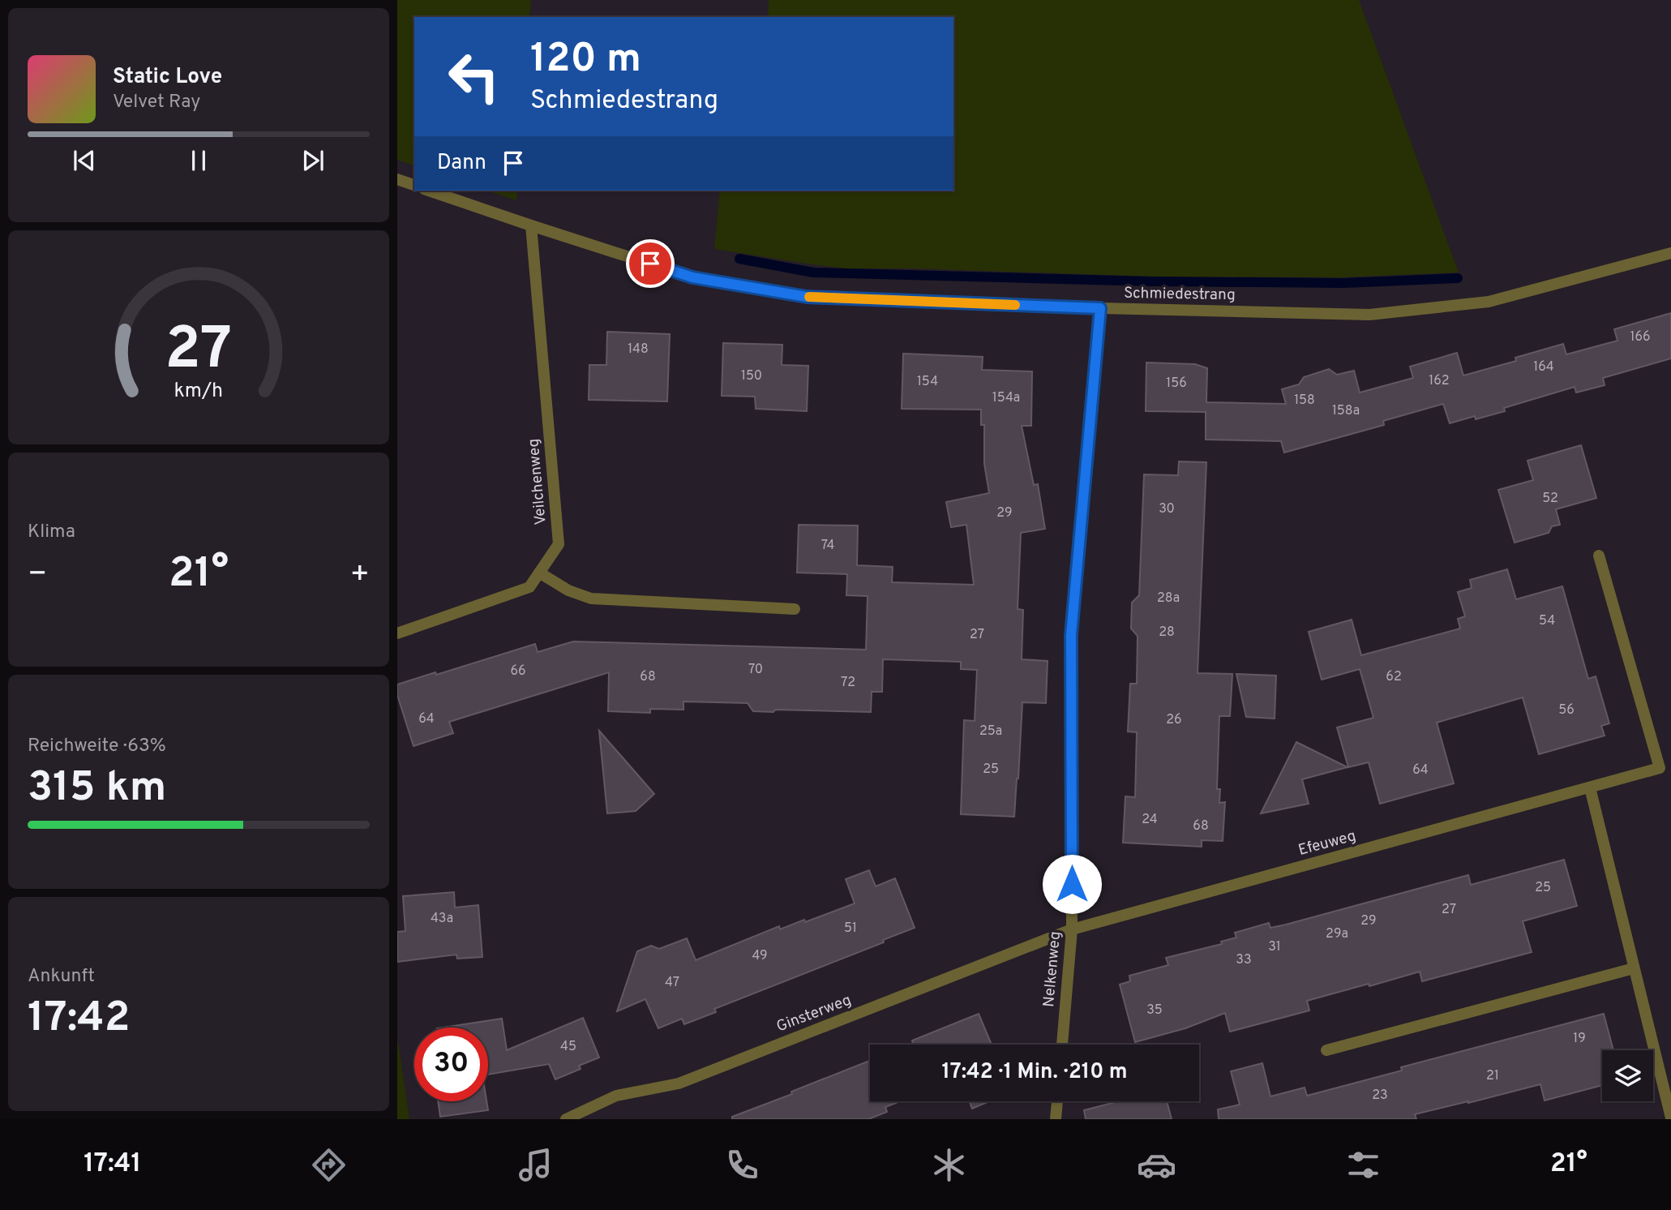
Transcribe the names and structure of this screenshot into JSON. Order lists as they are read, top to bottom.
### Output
{
  "streets": {
    "street": [
      "Schmiedestrang",
      "Veilchenweg",
      "Efeuweg",
      "Nelkenweg",
      "Ginsterweg"
    ]
  },
  "crossings": [
    ["Schmiedestrang", "Veilchenweg"],
    ["Schmiedestrang", "Nelkenweg"],
    ["Efeuweg", "Nelkenweg"],
    ["Efeuweg", "Ginsterweg"],
    ["Nelkenweg", "Ginsterweg"]
  ],
  "house_numbers": [
    "166",
    "148",
    "164",
    "150",
    "162",
    "154",
    "156",
    "154a",
    "158",
    "158a",
    "52",
    "30",
    "29",
    "74",
    "28a",
    "54",
    "28",
    "27",
    "70",
    "66",
    "68",
    "62",
    "72",
    "56",
    "64",
    "26",
    "25a",
    "25",
    "64",
    "24",
    "68",
    "25",
    "27",
    "43a",
    "29",
    "51",
    "29a",
    "31",
    "49",
    "33",
    "47",
    "35",
    "19",
    "45",
    "21",
    "23"
  ],
  "page": {
    "turn": ["120 m", "Schmiedestrang"],
    "song": ["Static Love", "Velvet Ray"],
    "then": "Dann",
    "tile": [
      "Klima",
      ["Reichweite · 63%", "315 km"],
      ["Ankunft", "17:42"]
    ],
    "heat": ["−", "21°", "+"],
    "limit": "30",
    "trip": "17:42 · 1 Min. · 210 m",
    "tabs": ["17:41", "21°"],
    "gauge": ["27", "km/h"]
  }
}
